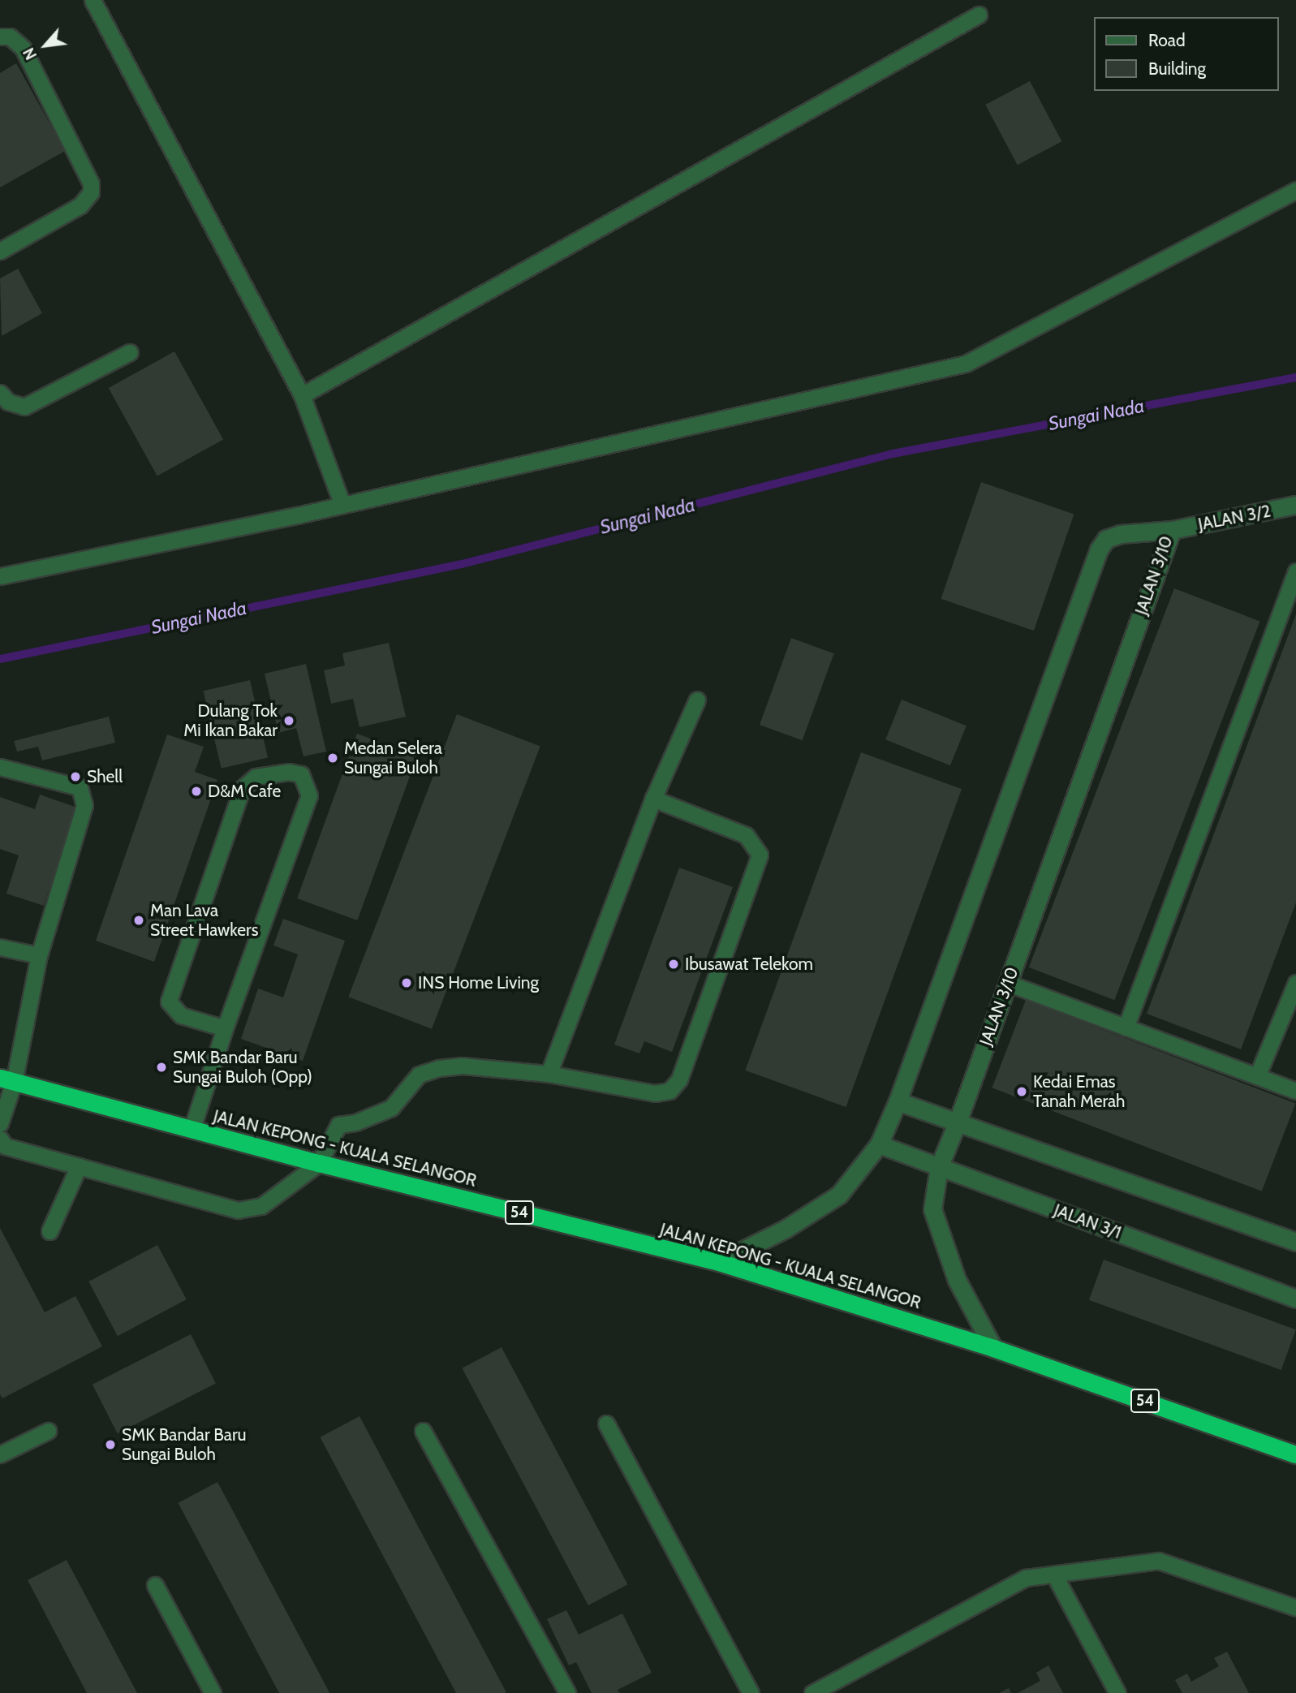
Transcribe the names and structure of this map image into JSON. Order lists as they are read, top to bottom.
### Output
{
  "streets": {
    "highway": ["JALAN KEPONG - KUALA SELANGOR", "54"],
    "street": ["JALAN 3/2", "JALAN 3/10", "JALAN 3/1"]
  },
  "crossings": [
    ["JALAN 3/2", "JALAN 3/10"],
    ["JALAN 3/10", "JALAN KEPONG - KUALA SELANGOR"],
    ["JALAN 3/10", "JALAN 3/1"]
  ],
  "water": ["Sungai Nada"],
  "places": [
    "Dulang Tok Mi Ikan Bakar",
    "Medan Selera Sungai Buloh",
    "Shell",
    "D&M Cafe",
    "Man Lava Street Hawkers",
    "Ibusawat Telekom",
    "INS Home Living",
    "SMK Bandar Baru Sungai Buloh (Opp)",
    "Kedai Emas Tanah Merah",
    "SMK Bandar Baru Sungai Buloh"
  ],
  "legend": ["Road", "Building"],
  "north": "bottom left"
}
